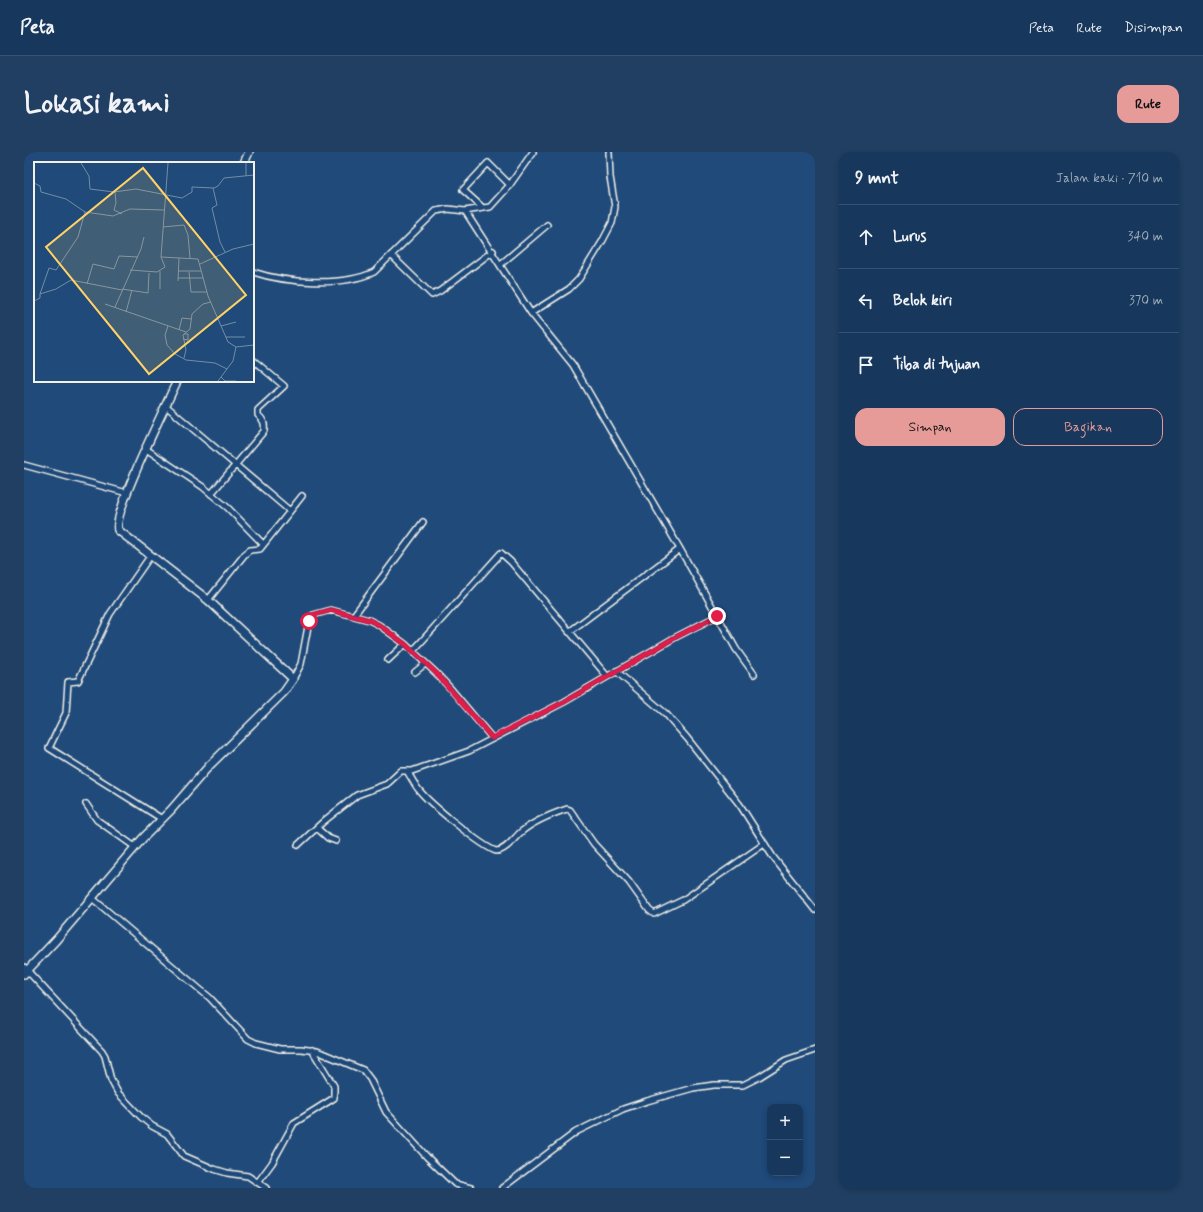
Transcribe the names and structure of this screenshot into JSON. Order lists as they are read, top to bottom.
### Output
{
  "page": {
    "header": "Peta",
    "nav": ["Peta", "Rute", "Disimpan"],
    "buttons": [
      "Rute",
      ["Simpan", "Bagikan"]
    ],
    "title": "Lokasi kami",
    "heading": ["9 mnt", "Jalan kaki · 710 m"],
    "list": [
      ["Lurus", "340 m"],
      ["Belok kiri", "370 m"],
      "Tiba di tujuan"
    ],
    "map_buttons": ["+", "−"]
  }
}
